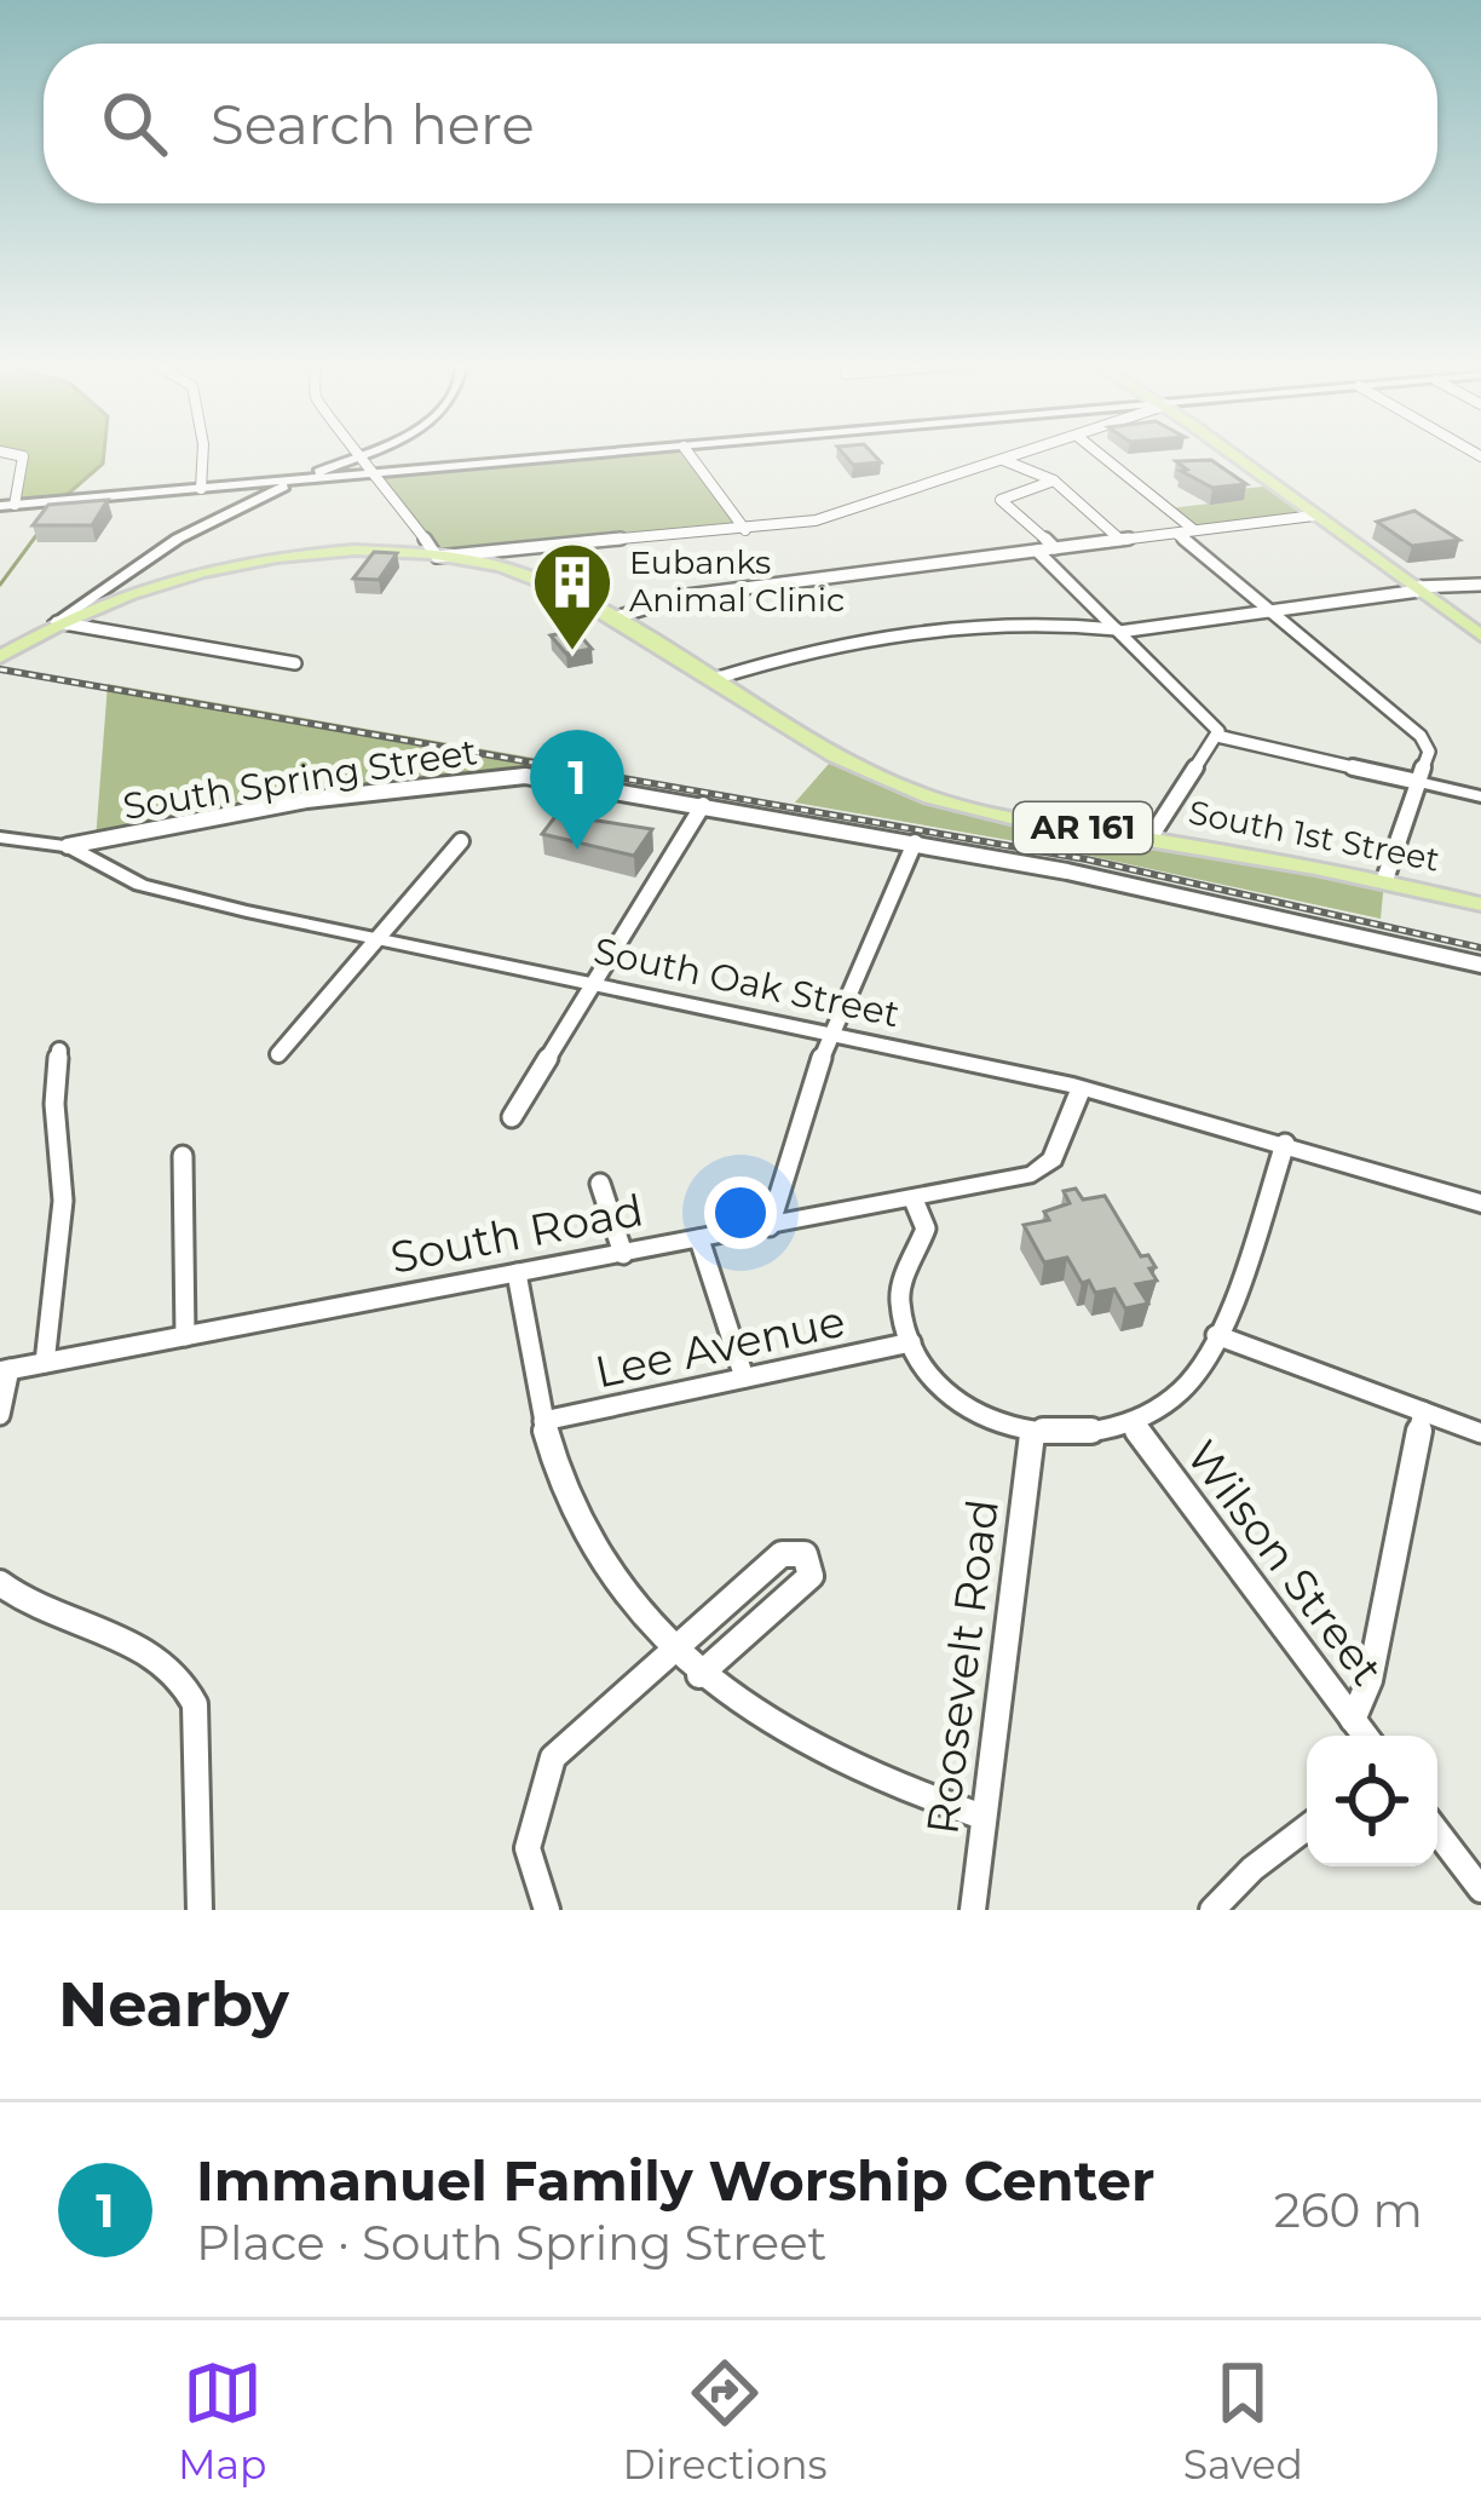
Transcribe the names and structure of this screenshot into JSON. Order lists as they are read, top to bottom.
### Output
{
  "streets": {
    "main road": ["AR 161", "South 1st Street"],
    "street": [
      "South Spring Street",
      "South Oak Street",
      "South Road",
      "Lee Avenue",
      "Wilson Street",
      "Roosevelt Road"
    ]
  },
  "crossings": [
    ["South Spring Street", "South Oak Street"],
    ["South Oak Street", "South Road"]
  ],
  "places": {
    "building": ["Eubanks Animal Clinic"]
  },
  "page": {
    "search": "Search here",
    "pins": "1",
    "heading": "Nearby",
    "list": [
      {
        "mark": "1",
        "name": "Immanuel Family Worship Center",
        "note": "Place · South Spring Street",
        "value": "260 m"
      }
    ],
    "nav": ["Map", "Directions", "Saved"]
  }
}
